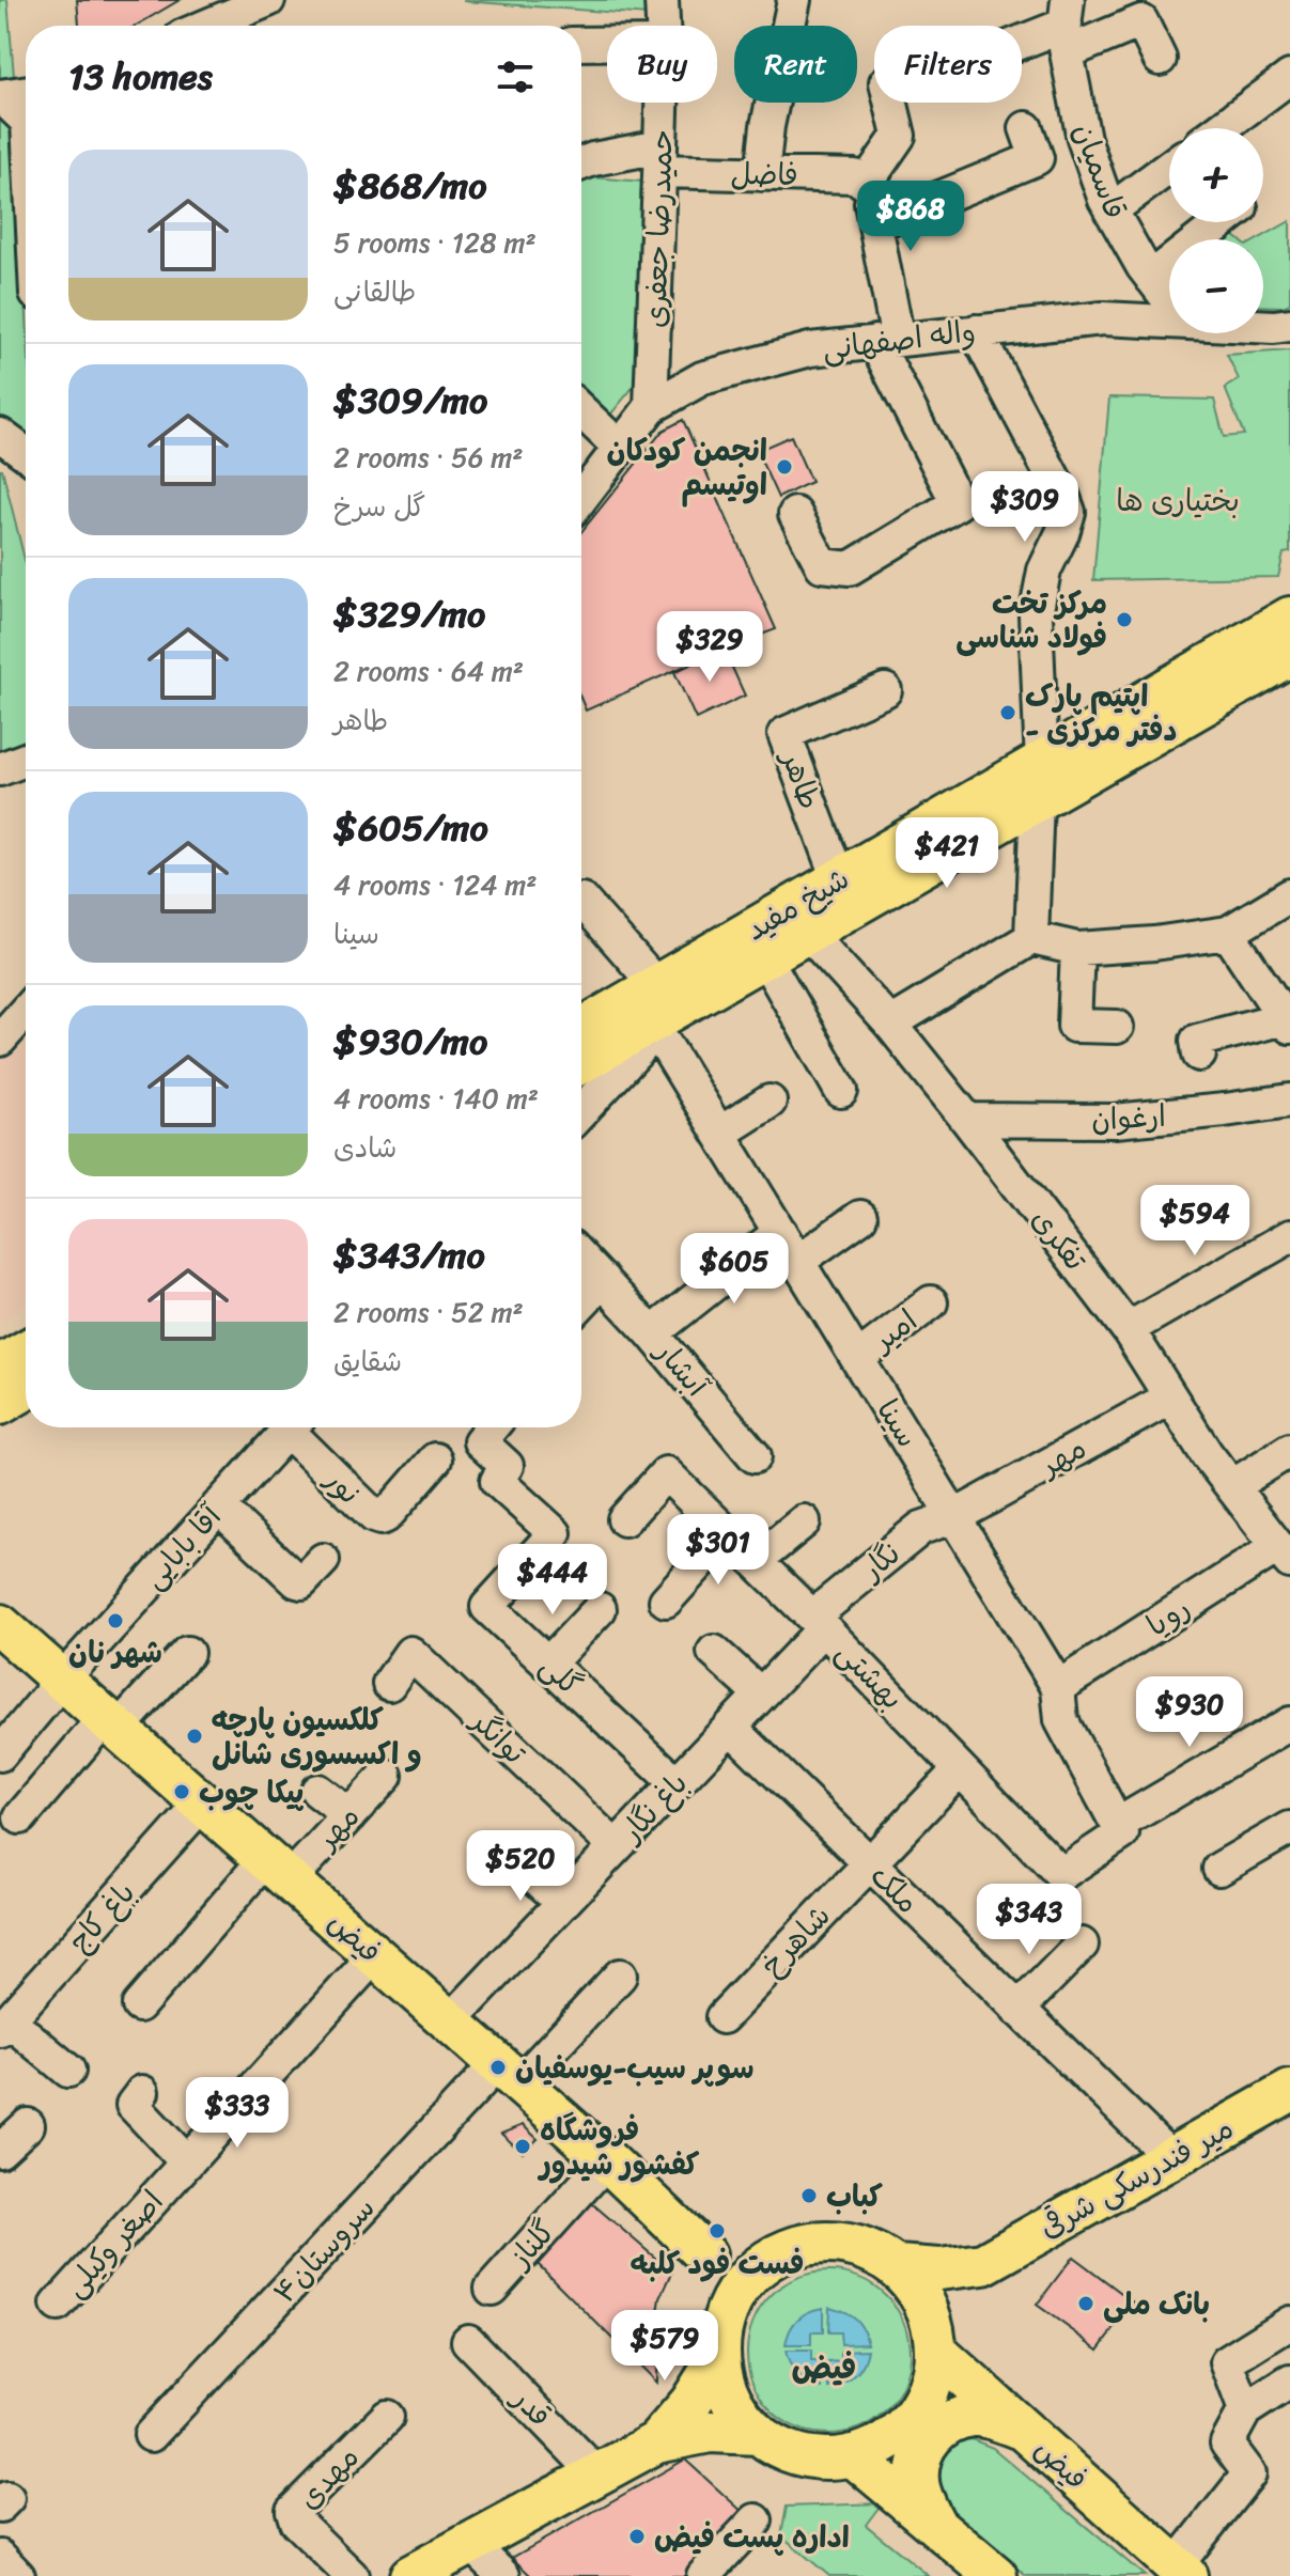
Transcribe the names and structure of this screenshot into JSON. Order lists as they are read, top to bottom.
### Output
{
  "streets": {
    "main road": ["شیخ مفید", "فیض", "میر فندرسکی شرقی"],
    "street": [
      "قاسمیان",
      "فاضل",
      "حمیدرضا جعفری",
      "واله اصفهانی",
      "طاهر",
      "ارغوان",
      "تفکری",
      "امیر",
      "آبشار",
      "سینا",
      "مهر",
      "نور",
      "آقا بابایی",
      "نگار",
      "رویا",
      "گلی",
      "بهشتی",
      "توانگر",
      "باغ نگار",
      "ملک",
      "باغ کاج",
      "شاهرخ",
      "اصغر وکیلی",
      "گلناز",
      "سروستان۴",
      "قدر",
      "مهدی"
    ]
  },
  "crossings": [
    ["فاضل", "حمیدرضا جعفری"],
    ["حمیدرضا جعفری", "واله اصفهانی"],
    ["طاهر", "شیخ مفید"],
    ["شیخ مفید", "تفکری"],
    ["شیخ مفید", "سینا"],
    ["ارغوان", "تفکری"],
    ["تفکری", "مهر"],
    ["تفکری", "رویا"],
    ["امیر", "سینا"],
    ["سینا", "مهر"],
    ["سینا", "نگار"],
    ["سینا", "رویا"],
    ["سینا", "بهشتی"],
    ["مهر", "نگار"],
    ["مهر", "فیض"],
    ["آقا بابایی", "فیض"],
    ["نگار", "بهشتی"],
    ["نگار", "باغ نگار"],
    ["گلی", "باغ نگار"],
    ["بهشتی", "باغ نگار"],
    ["بهشتی", "شاهرخ"],
    ["توانگر", "باغ نگار"],
    ["باغ نگار", "ملک"],
    ["باغ نگار", "فیض"],
    ["ملک", "شاهرخ"],
    ["ملک", "میر فندرسکی شرقی"],
    ["باغ کاج", "فیض"],
    ["فیض", "اصغر وکیلی"],
    ["فیض", "گلناز"],
    ["فیض", "سروستان۴"]
  ],
  "districts": ["فیض"],
  "parks": ["بختیاری ها"],
  "places": [
    "انجمن کودکان اوتیسم",
    "مرکز تخت فولاد شناسی",
    "اپتیم پارک - دفتر مرکزی",
    "شهر نان",
    "کلکسیون پارچه و اکسسوری شانل",
    "پیکا چوب",
    "سوپر سیب-یوسفیان",
    "فروشگاه کفشور شیدور",
    "کباب",
    "فست فود کلبه",
    "بانک ملی",
    "اداره پست فیض"
  ],
  "page": {
    "chip": ["Buy", "Rent", "Filters"],
    "heading": "13 homes",
    "map_buttons": ["+", "−"],
    "list": [
      {
        "name": "$868/mo",
        "note": "5 rooms · 128 m² · طالقانی"
      },
      {
        "name": "$309/mo",
        "note": "2 rooms · 56 m² · گل سرخ"
      },
      {
        "name": "$329/mo",
        "note": "2 rooms · 64 m² · طاهر"
      },
      {
        "name": "$605/mo",
        "note": "4 rooms · 124 m² · سینا"
      },
      {
        "name": "$930/mo",
        "note": "4 rooms · 140 m² · شادی"
      },
      {
        "name": "$343/mo",
        "note": "2 rooms · 52 m² · شقایق"
      }
    ],
    "price": [
      "$868",
      "$309",
      "$329",
      "$421",
      "$594",
      "$605",
      "$301",
      "$444",
      "$930",
      "$520",
      "$343",
      "$333",
      "$579"
    ]
  }
}
